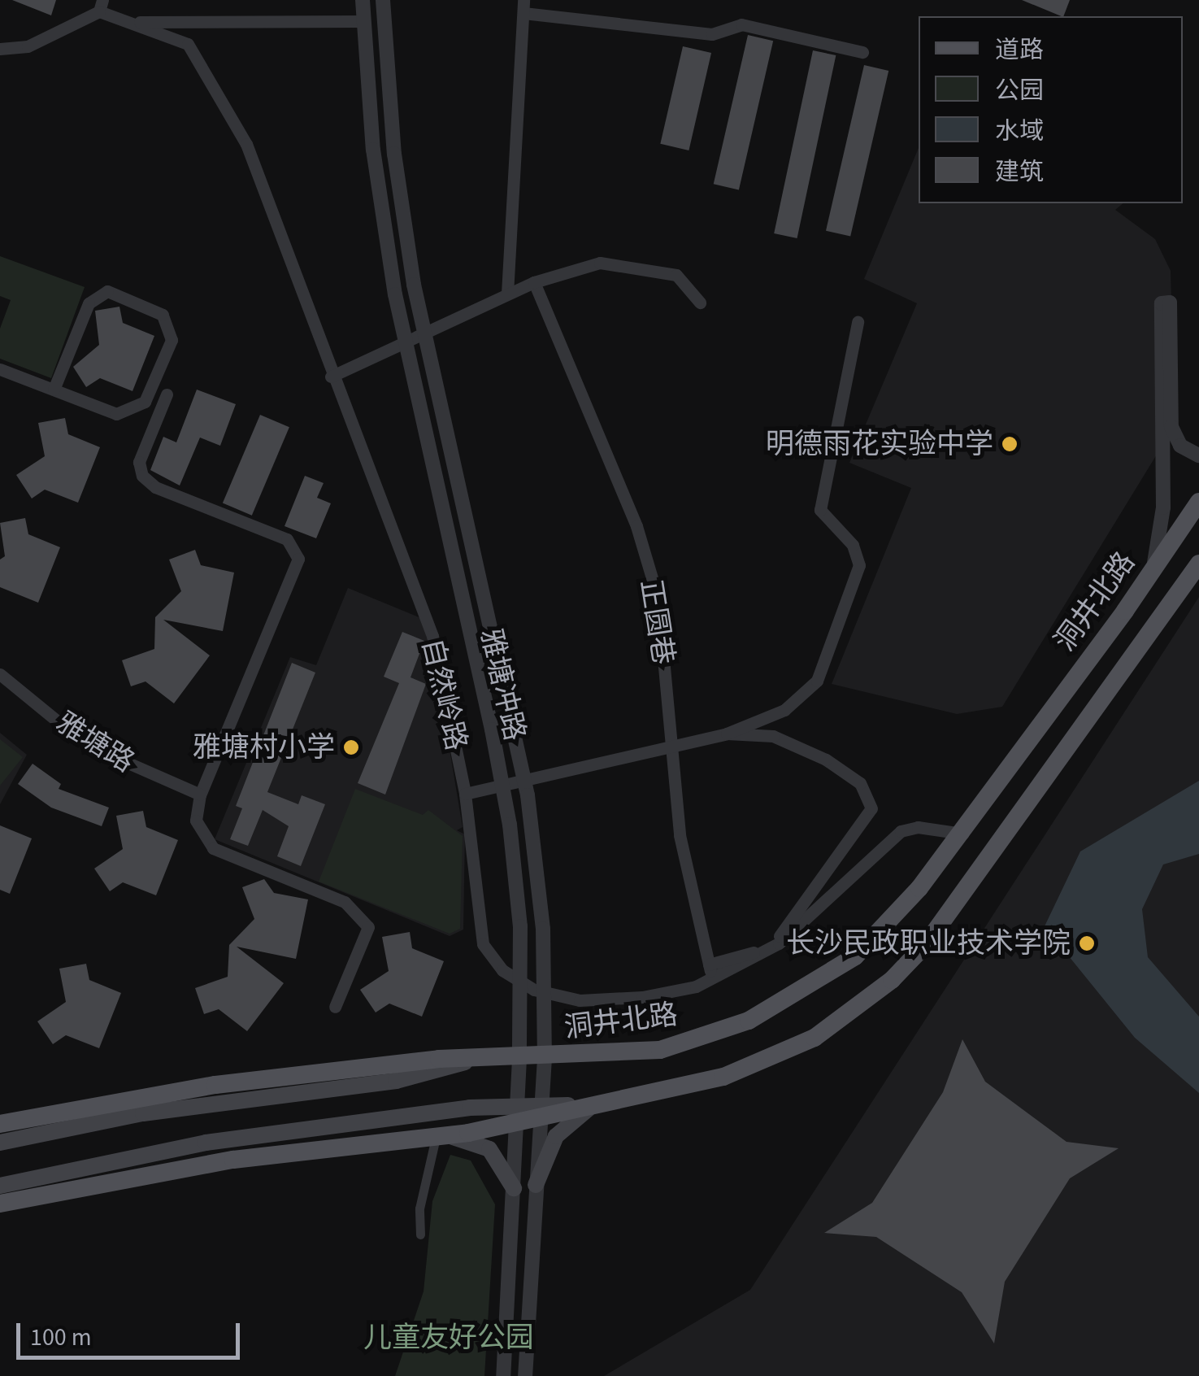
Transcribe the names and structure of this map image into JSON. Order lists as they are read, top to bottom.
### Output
{
  "streets": {
    "main road": ["洞井北路"],
    "street": [
      "正圆巷",
      "雅塘冲路",
      "自然岭路",
      "雅塘路"
    ]
  },
  "crossings": [
    ["洞井北路", "雅塘冲路"],
    ["洞井北路", "自然岭路"],
    ["正圆巷", "自然岭路"],
    ["雅塘冲路", "自然岭路"]
  ],
  "parks": ["儿童友好公园"],
  "places": ["明德雨花实验中学", "雅塘村小学", "长沙民政职业技术学院"],
  "legend": [
    "道路",
    "公园",
    "水域",
    "建筑"
  ],
  "scale_bar": "100 m"
}
